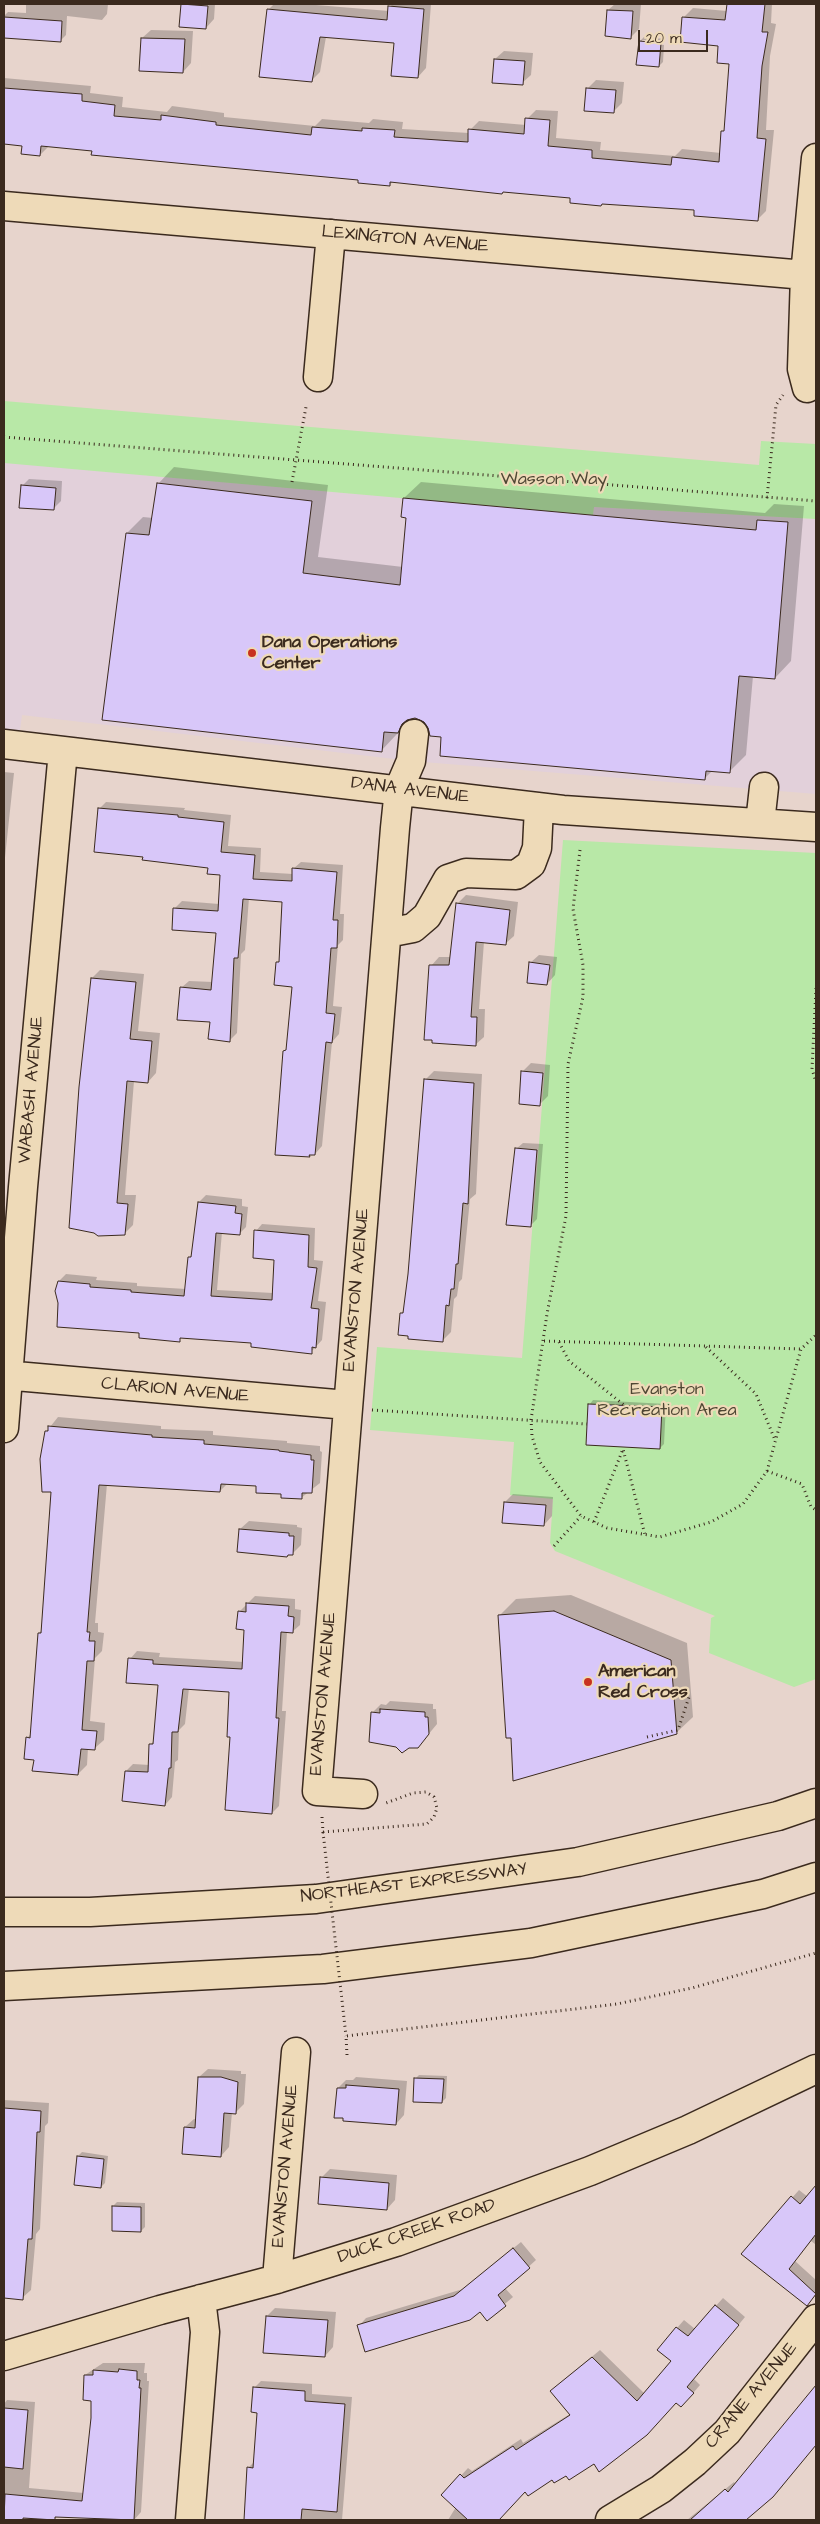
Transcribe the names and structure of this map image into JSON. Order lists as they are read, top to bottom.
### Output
{
  "streets": {
    "main road": [
      "LEXINGTON AVENUE",
      "DANA AVENUE",
      "WABASH AVENUE",
      "EVANSTON AVENUE",
      "CLARION AVENUE",
      "NORTHEAST EXPRESSWAY",
      "DUCK CREEK ROAD",
      "CRANE AVENUE"
    ]
  },
  "crossings": [
    ["DANA AVENUE", "WABASH AVENUE"],
    ["DANA AVENUE", "EVANSTON AVENUE"],
    ["WABASH AVENUE", "CLARION AVENUE"],
    ["EVANSTON AVENUE", "CLARION AVENUE"],
    ["EVANSTON AVENUE", "DUCK CREEK ROAD"]
  ],
  "parks": ["Wasson Way", "Evanston Recreation Area"],
  "places": ["Dana Operations Center", "American Red Cross"],
  "scale_bar": "20 m"
}
